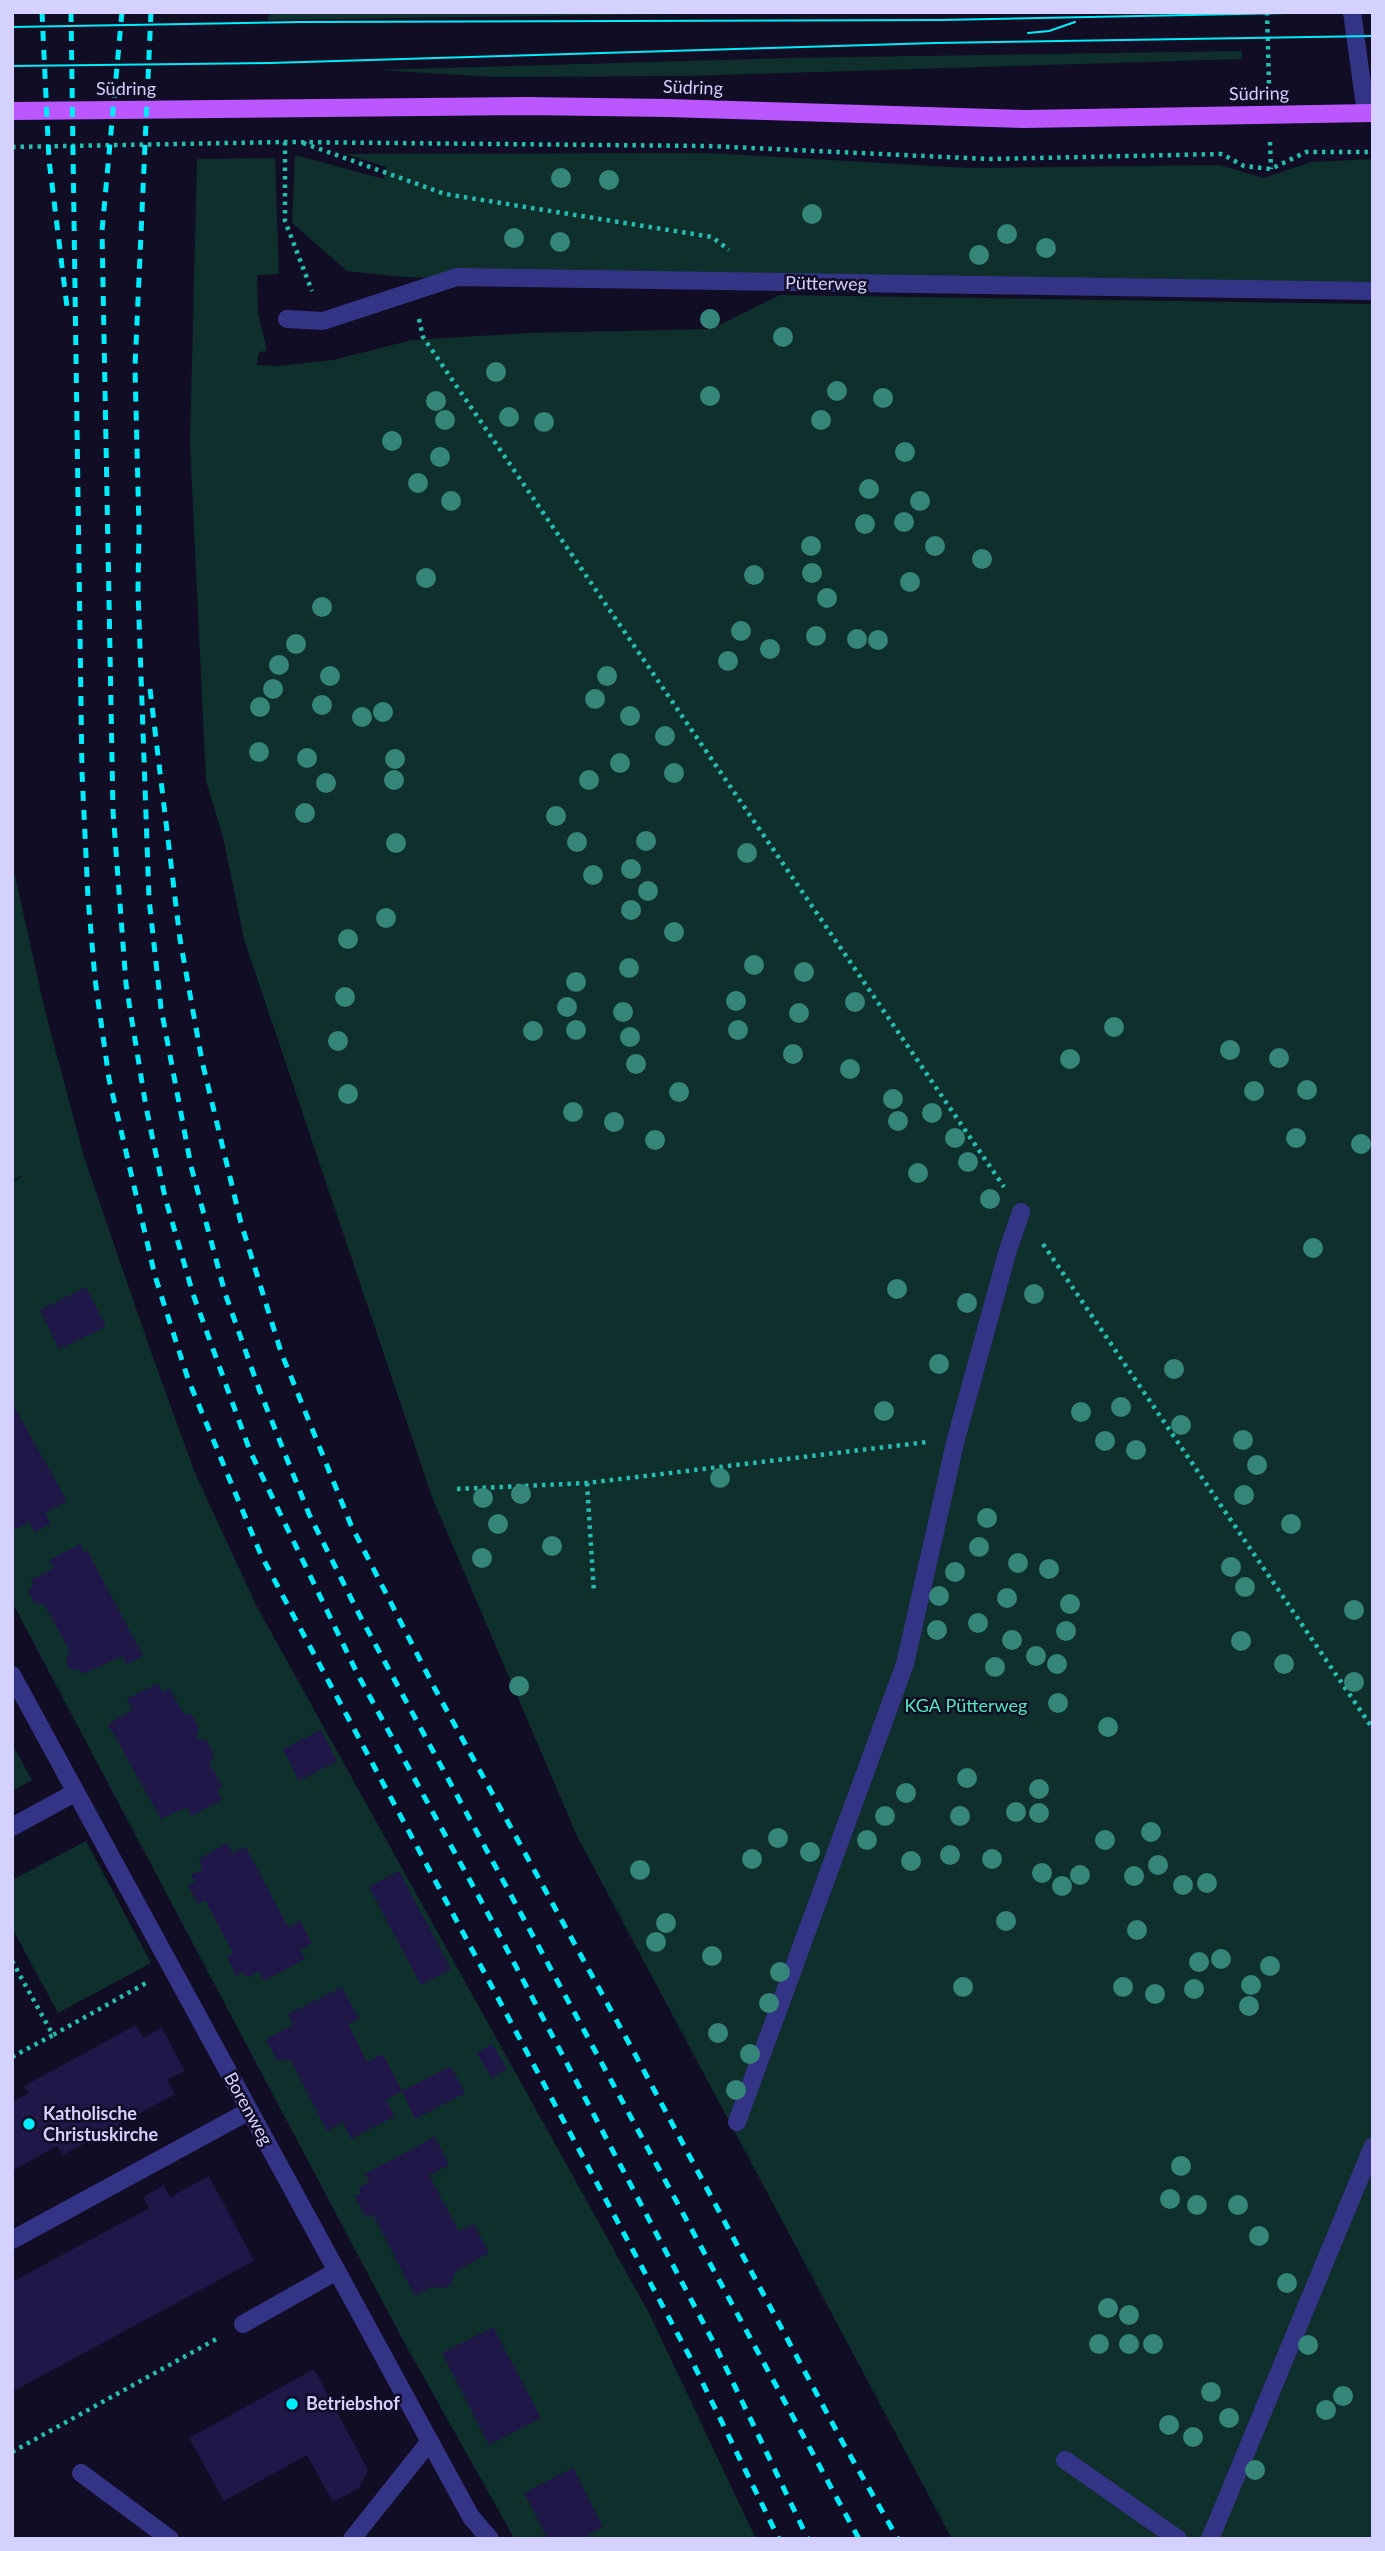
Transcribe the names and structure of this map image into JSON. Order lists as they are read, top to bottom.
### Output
{
  "streets": {
    "main road": ["Südring"],
    "street": ["Pütterweg", "Borenweg"]
  },
  "parks": ["KGA Pütterweg"],
  "places": ["Katholische Christuskirche", "Betriebshof"]
}
